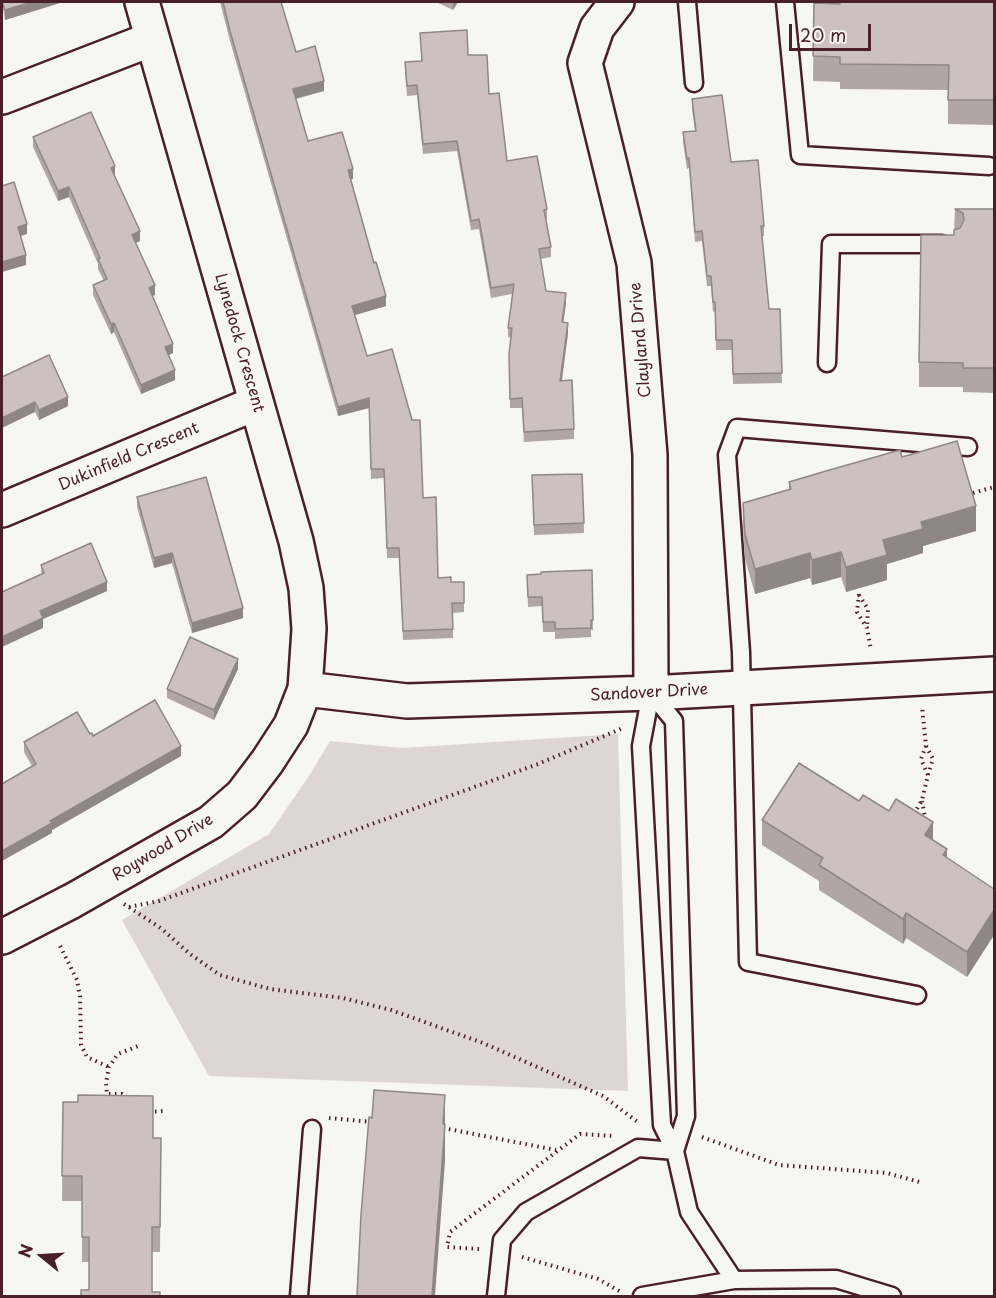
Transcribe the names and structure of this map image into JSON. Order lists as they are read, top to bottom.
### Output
{
  "streets": {
    "street": [
      "Clayland Drive",
      "Lynedock Crescent",
      "Dukinfield Crescent",
      "Sandover Drive",
      "Roywood Drive"
    ]
  },
  "crossings": [
    ["Clayland Drive", "Sandover Drive"],
    ["Lynedock Crescent", "Dukinfield Crescent"],
    ["Lynedock Crescent", "Sandover Drive"],
    ["Lynedock Crescent", "Roywood Drive"],
    ["Sandover Drive", "Roywood Drive"]
  ],
  "scale_bar": "20 m",
  "north": "left"
}
